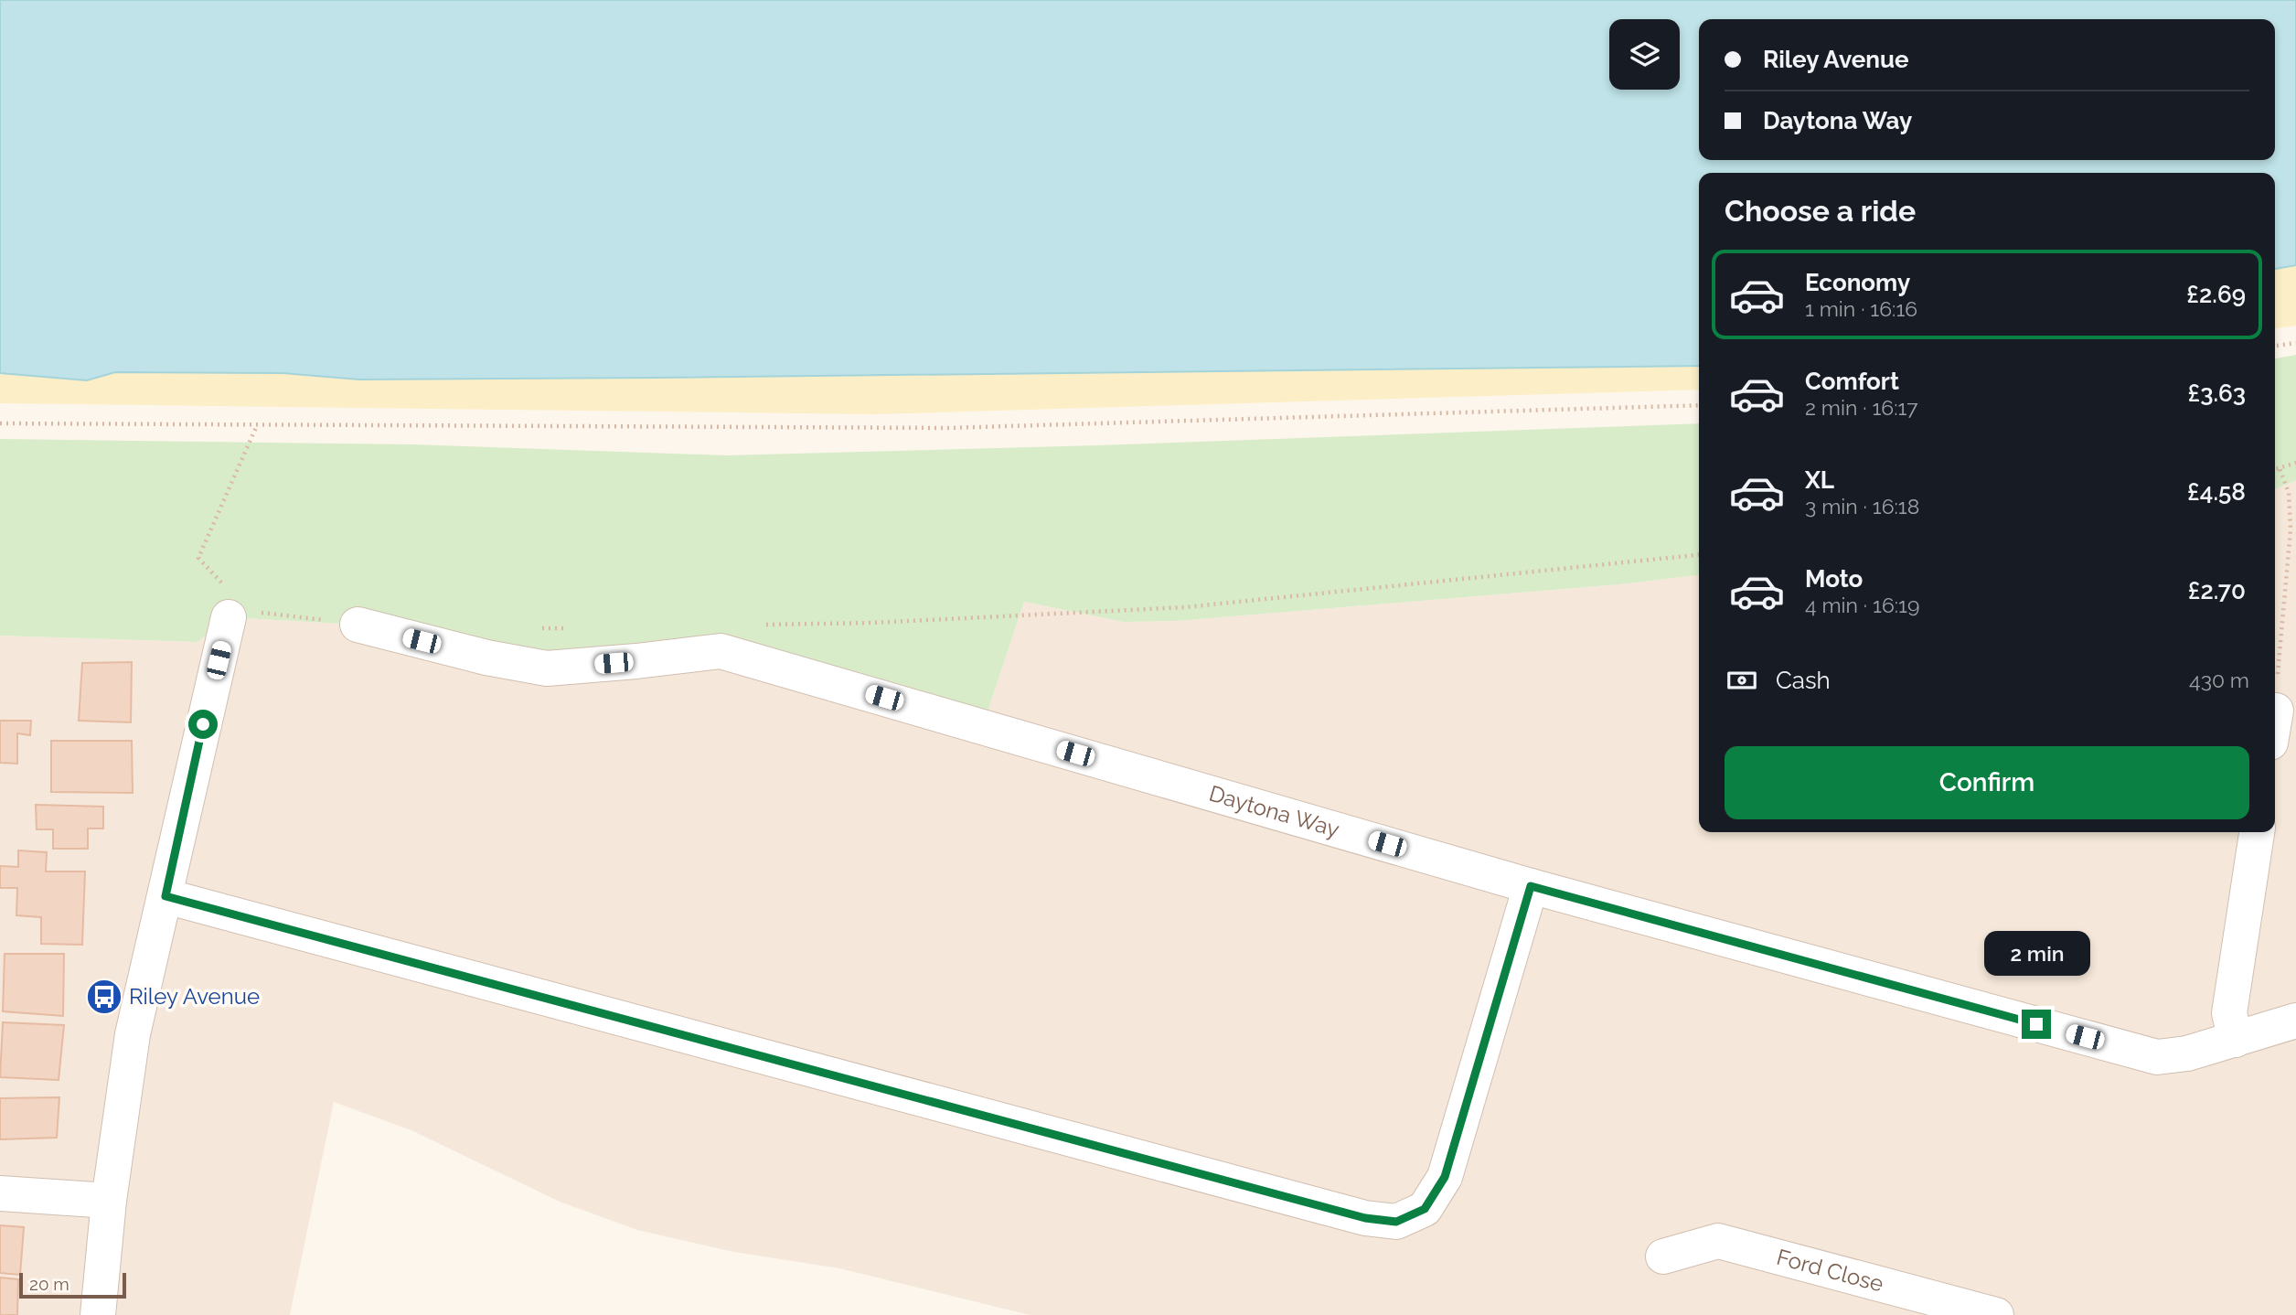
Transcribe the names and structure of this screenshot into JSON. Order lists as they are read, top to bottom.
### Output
{
  "streets": {
    "street": ["Daytona Way", "Ford Close"]
  },
  "places": {
    "bus stop": ["Riley Avenue"]
  },
  "scale_bar": "20 m",
  "page": {
    "banner": ["Riley Avenue", "Daytona Way"],
    "heading": "Choose a ride",
    "list": [
      {
        "name": "Economy",
        "note": "1 min · 16:16",
        "value": "£2.69"
      },
      {
        "name": "Comfort",
        "note": "2 min · 16:17",
        "value": "£3.63"
      },
      {
        "name": "XL",
        "note": "3 min · 16:18",
        "value": "£4.58"
      },
      {
        "name": "Moto",
        "note": "4 min · 16:19",
        "value": "£2.70"
      }
    ],
    "pay": ["Cash", "430 m"],
    "buttons": "Confirm",
    "bubble": "2 min",
    "scale": "20 m"
  }
}
